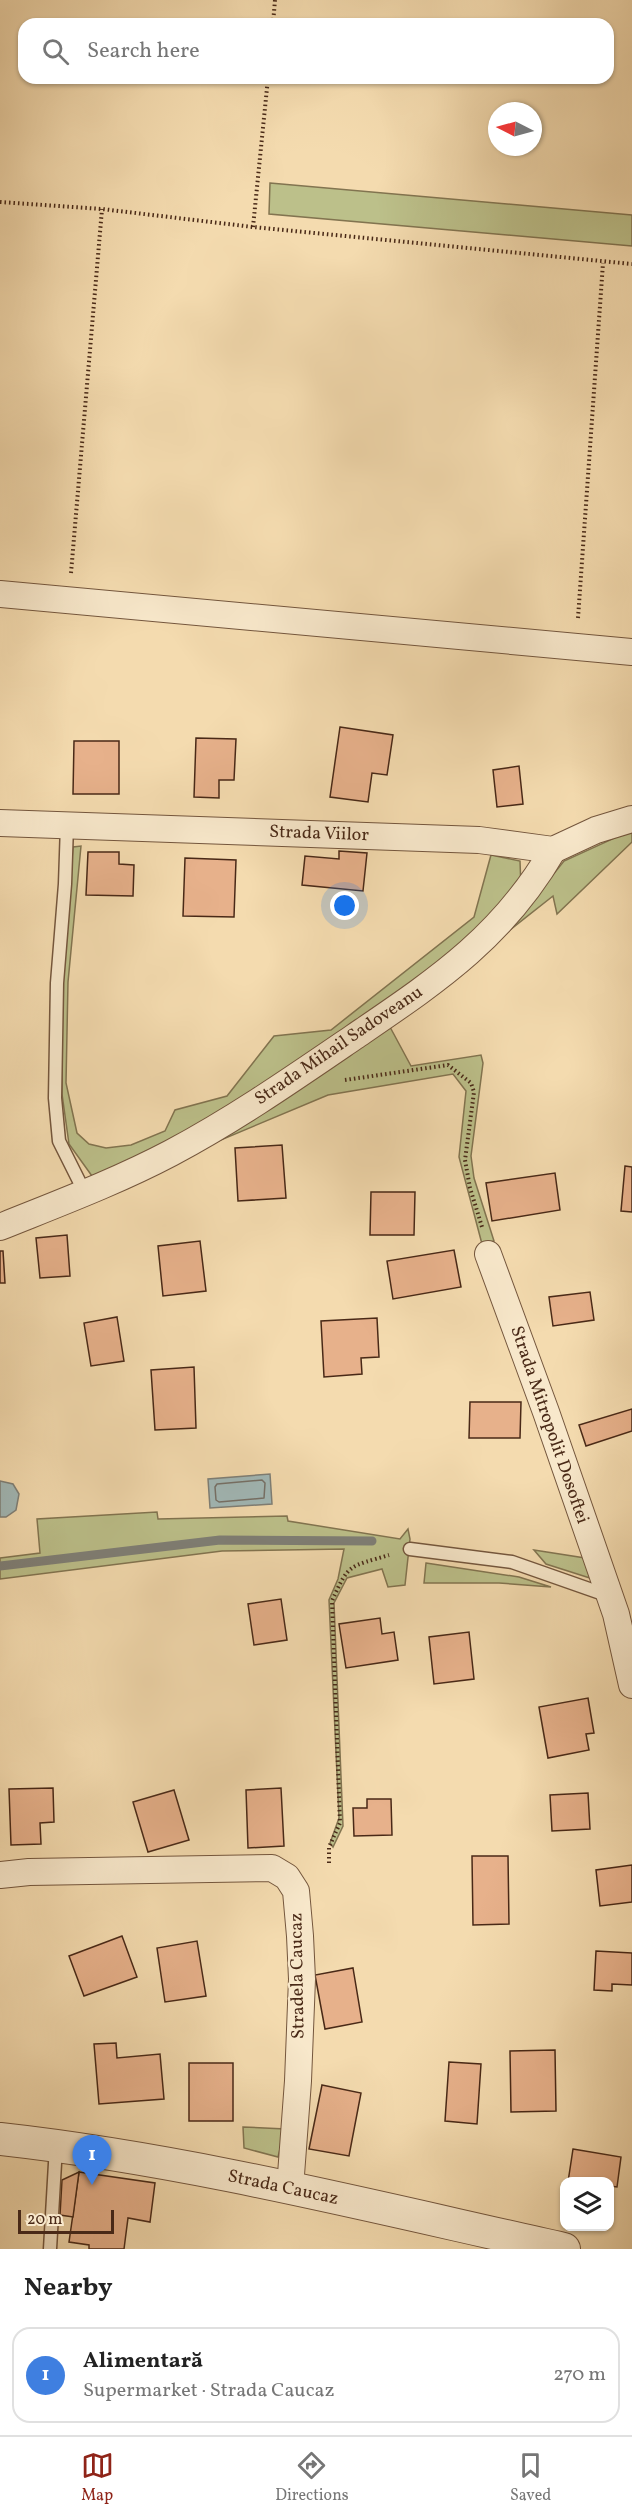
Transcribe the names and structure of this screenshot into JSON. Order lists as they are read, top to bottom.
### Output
{
  "streets": {
    "street": [
      "Strada Viilor",
      "Strada Mihail Sadoveanu",
      "Strada Mitropolit Dosoftei",
      "Stradela Caucaz",
      "Strada Caucaz"
    ]
  },
  "crossings": [
    ["Strada Viilor", "Strada Mihail Sadoveanu"],
    ["Stradela Caucaz", "Strada Caucaz"]
  ],
  "scale_bar": "20 m",
  "north": "left",
  "page": {
    "search": "Search here",
    "pins": "1",
    "scale": "20 m",
    "heading": "Nearby",
    "list": [
      {
        "mark": "1",
        "name": "Alimentară",
        "note": "Supermarket · Strada Caucaz",
        "value": "270 m"
      }
    ],
    "nav": ["Map", "Directions", "Saved"]
  }
}
